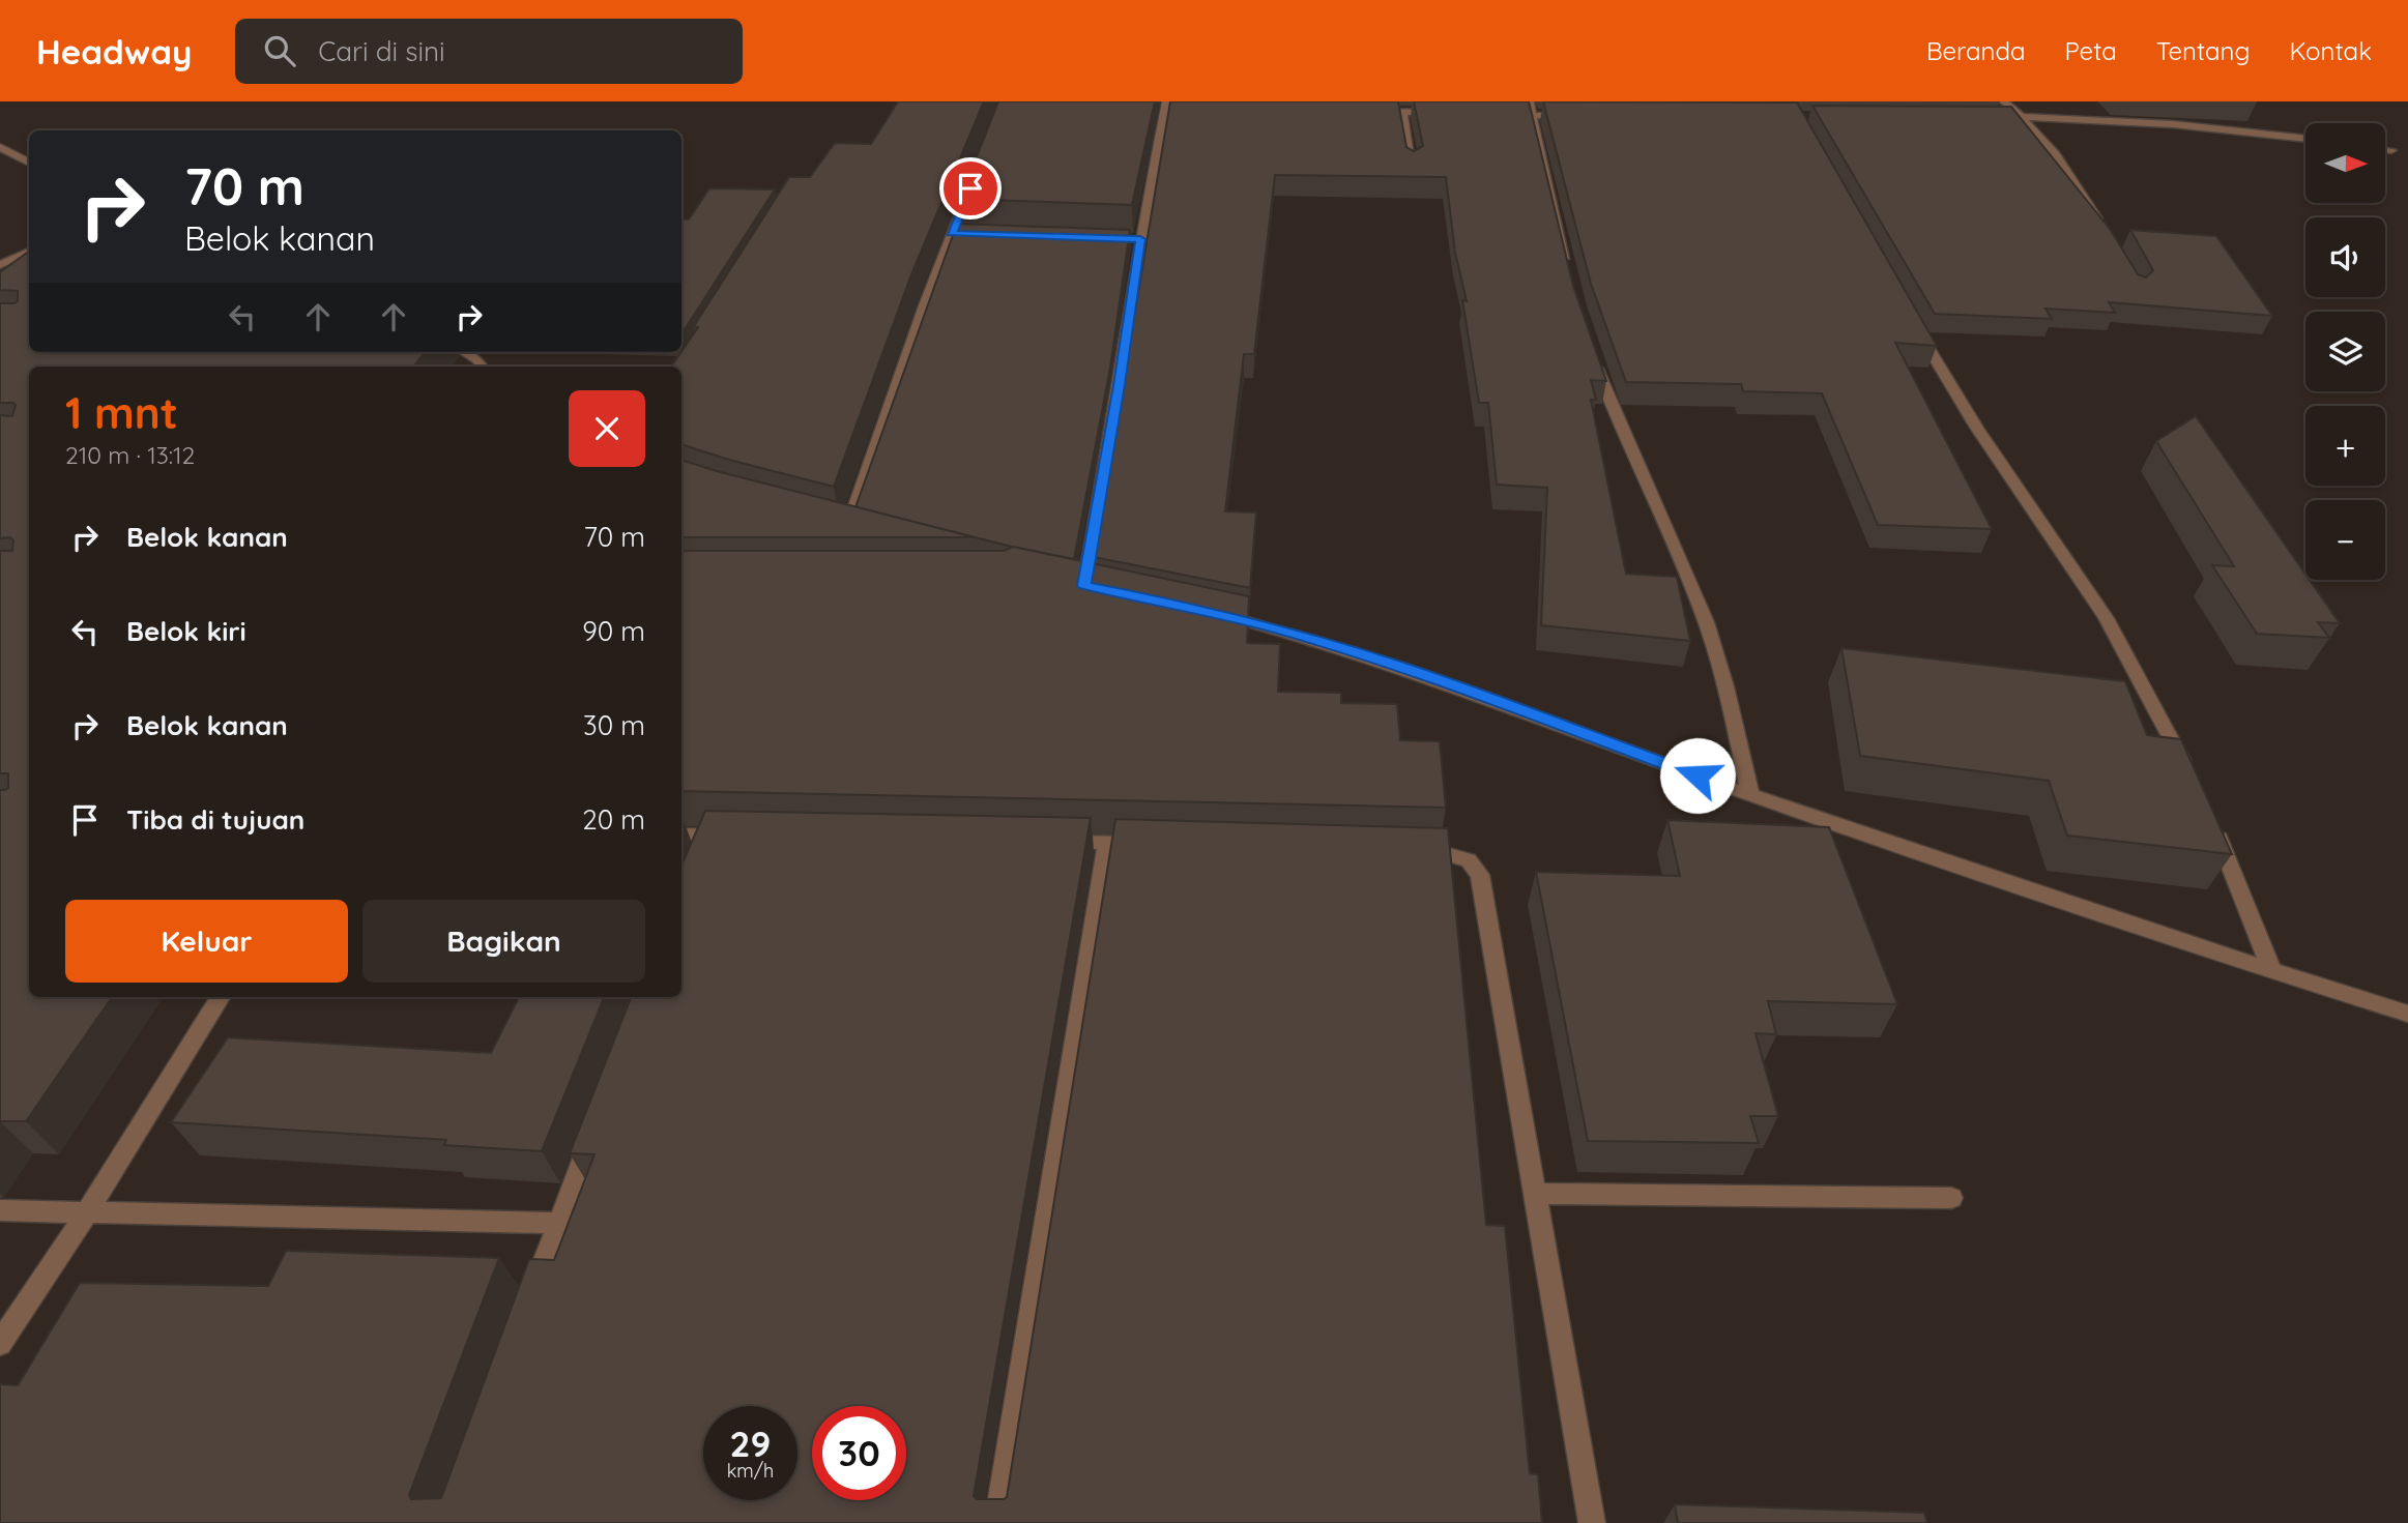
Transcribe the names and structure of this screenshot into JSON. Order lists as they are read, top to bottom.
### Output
{
  "north": "right",
  "page": {
    "header": "Headway",
    "search": "Cari di sini",
    "nav": [
      "Beranda",
      "Peta",
      "Tentang",
      "Kontak"
    ],
    "map_buttons": ["+", "−"],
    "turn": ["70 m", "Belok kanan"],
    "heading": ["1 mnt", "210 m · 13:12"],
    "list": [
      {
        "name": "Belok kanan",
        "value": "70 m"
      },
      {
        "name": "Belok kiri",
        "value": "90 m"
      },
      {
        "name": "Belok kanan",
        "value": "30 m"
      },
      {
        "name": "Tiba di tujuan",
        "value": "20 m"
      }
    ],
    "buttons": ["Keluar", "Bagikan"],
    "speed": "29 km/h",
    "limit": "30"
  }
}
